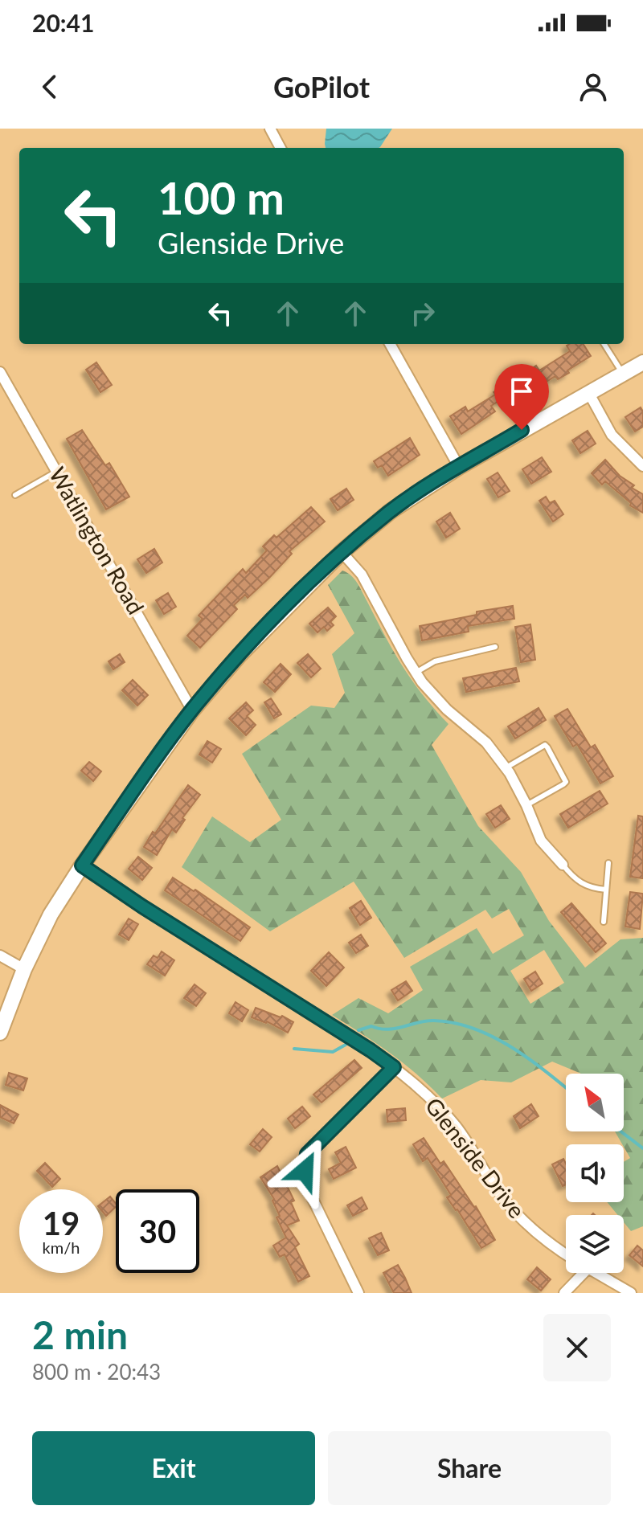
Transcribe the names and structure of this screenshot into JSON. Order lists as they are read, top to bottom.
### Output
{
  "streets": {
    "street": ["Watlington Road", "Glenside Drive"]
  },
  "north": "top left",
  "page": {
    "status": "20:41",
    "header": "GoPilot",
    "turn": ["100 m", "Glenside Drive"],
    "speed": "19 km/h",
    "limit": "30",
    "heading": ["2 min", "800 m · 20:43"],
    "buttons": ["Exit", "Share"]
  }
}
